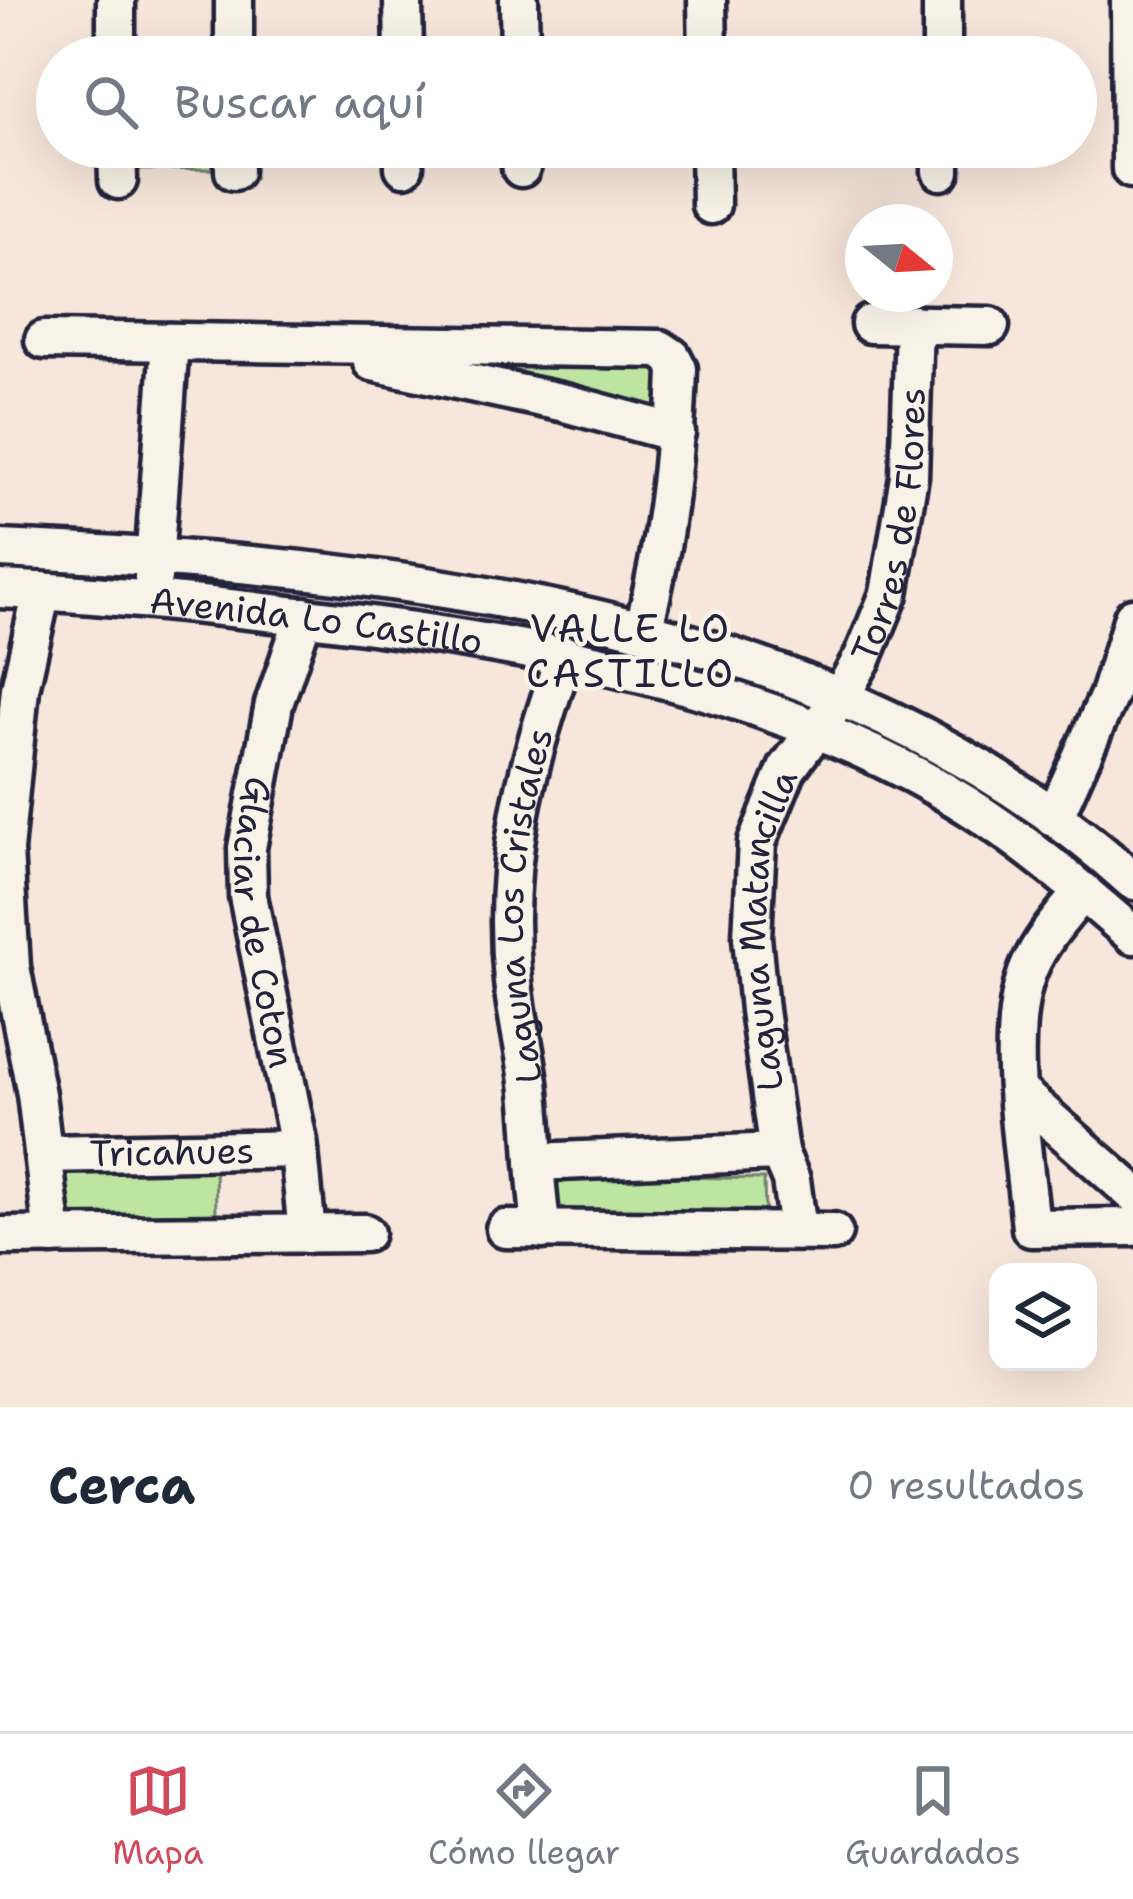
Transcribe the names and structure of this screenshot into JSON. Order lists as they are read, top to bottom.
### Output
{
  "streets": {
    "street": [
      "Torres de Flores",
      "Avenida Lo Castillo",
      "Laguna Los Cristales",
      "Glaciar de Coton",
      "Laguna Matancilla",
      "Tricahues"
    ]
  },
  "crossings": [
    ["Torres de Flores", "Avenida Lo Castillo"],
    ["Torres de Flores", "Laguna Matancilla"],
    ["Avenida Lo Castillo", "Laguna Los Cristales"],
    ["Avenida Lo Castillo", "Glaciar de Coton"],
    ["Avenida Lo Castillo", "Laguna Matancilla"],
    ["Laguna Los Cristales", "Laguna Matancilla"],
    ["Glaciar de Coton", "Tricahues"]
  ],
  "districts": ["VALLE LO CASTILLO"],
  "north": "right",
  "page": {
    "search": "Buscar aquí",
    "heading": ["Cerca", "0 resultados"],
    "nav": ["Mapa", "Cómo llegar", "Guardados"]
  }
}
